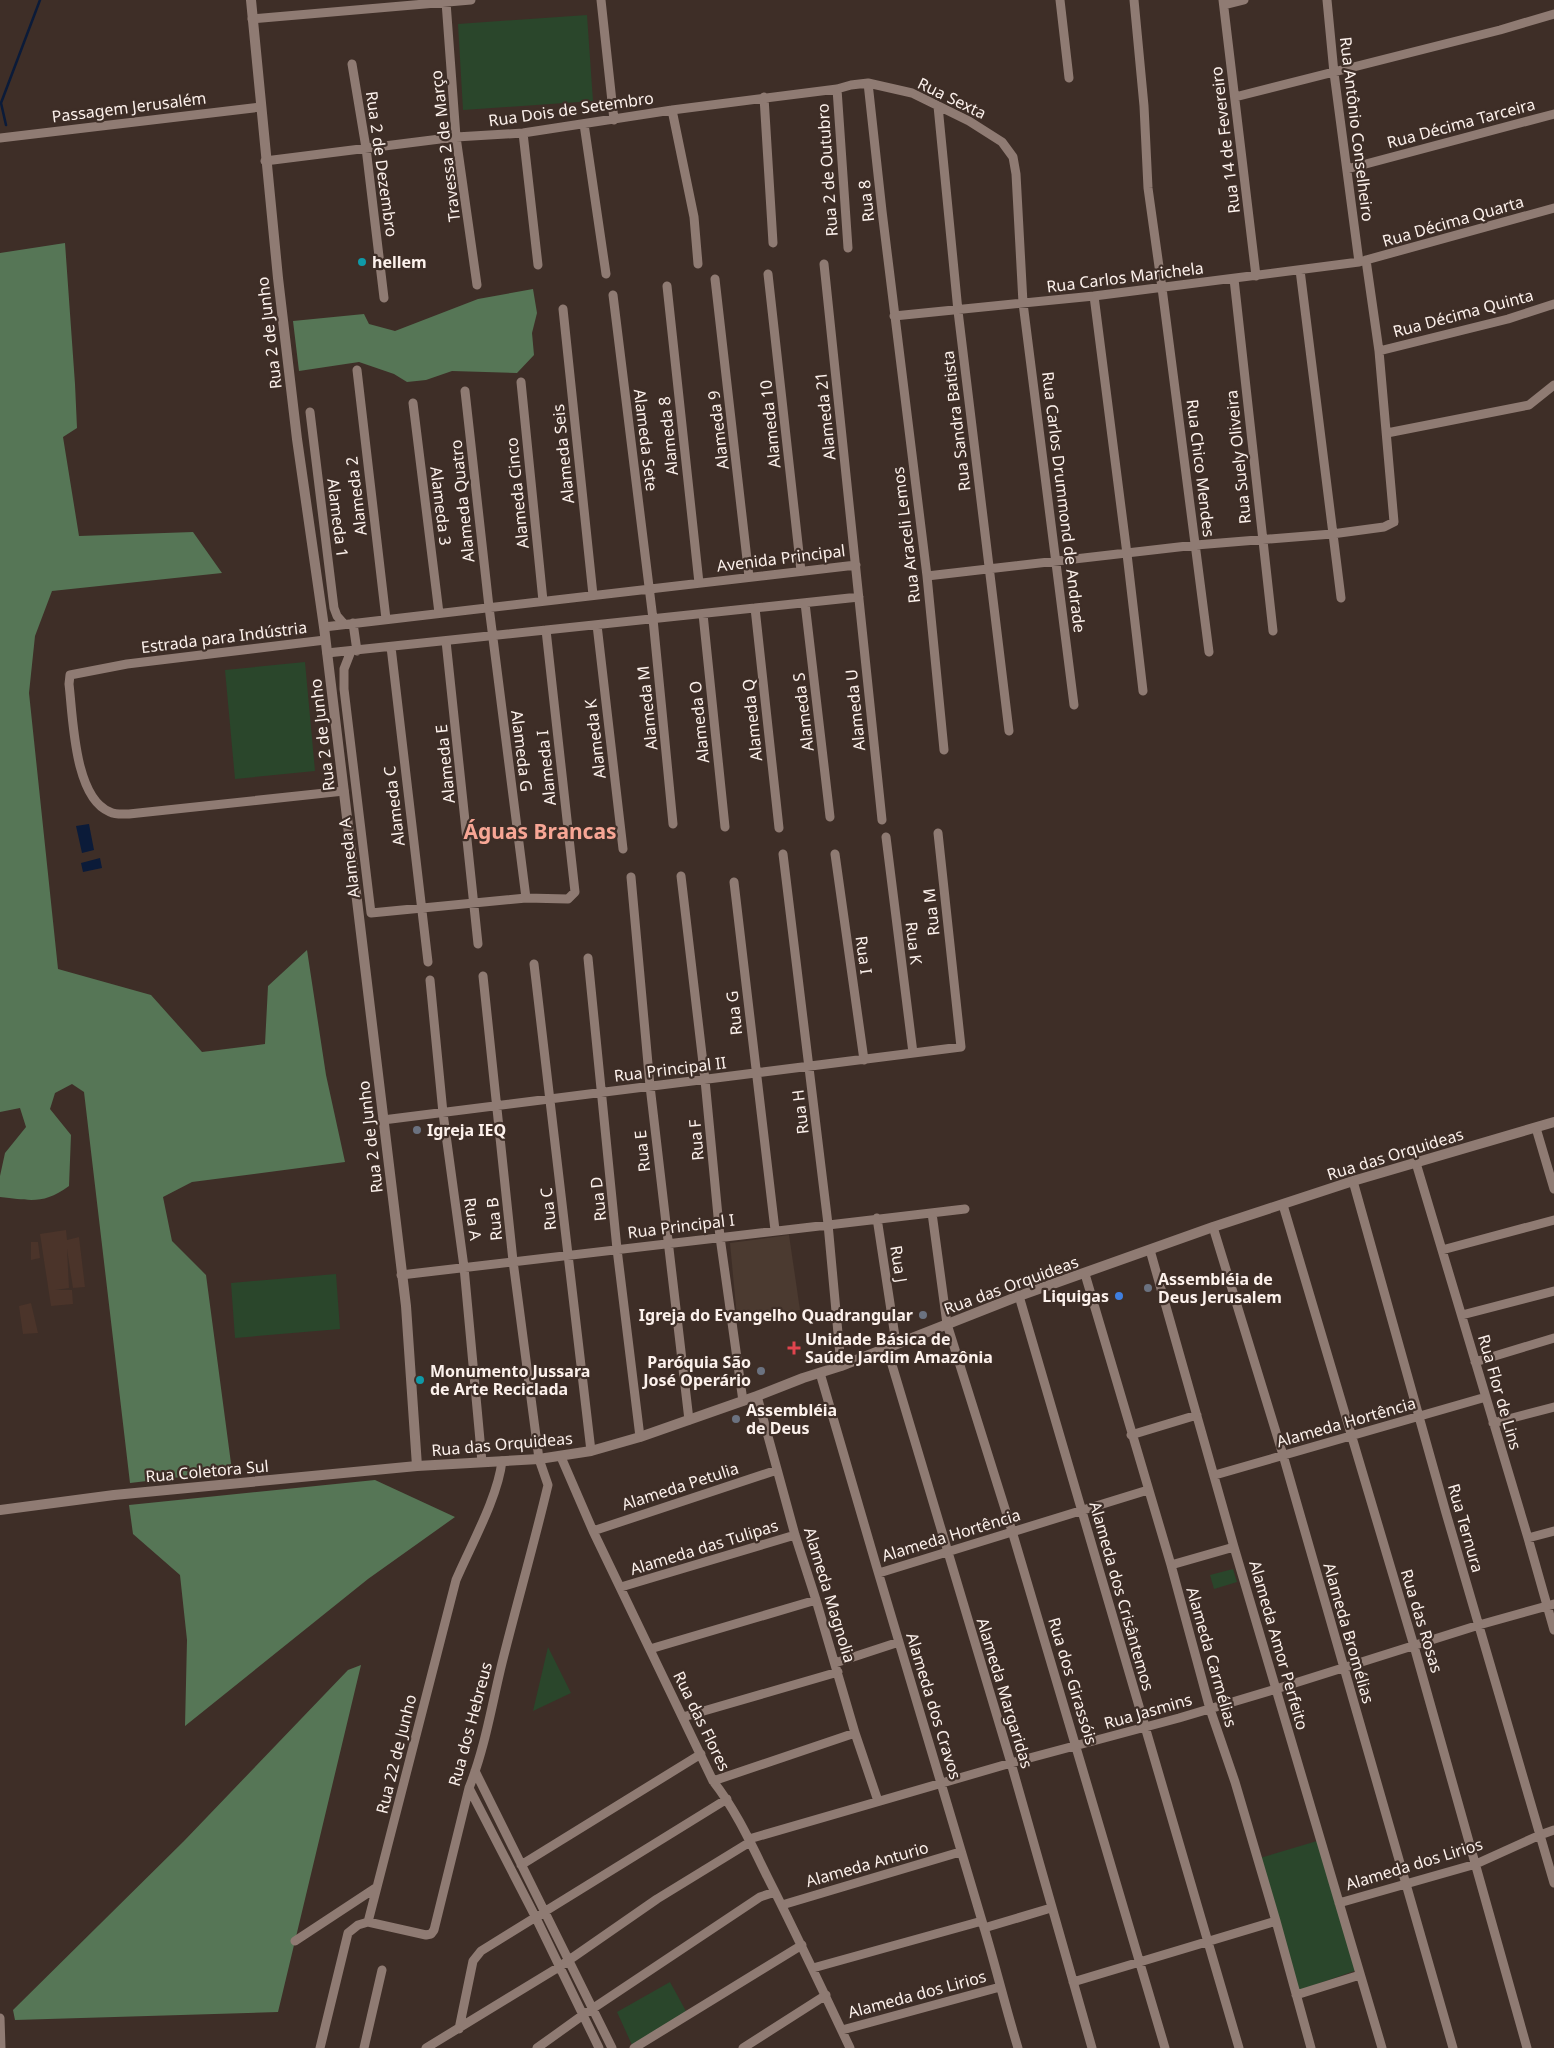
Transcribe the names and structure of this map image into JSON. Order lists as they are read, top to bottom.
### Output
{
  "streets": {
    "street": [
      "Rua Sexta",
      "Passagem Jerusalém",
      "Rua Dois de Setembro",
      "Rua Décima Tarceira",
      "Rua Antônio Conselheiro",
      "Rua 14 de Fevereiro",
      "Travessa 2 de Março",
      "Rua 2 de Dezembro",
      "Rua 2 de Outubro",
      "Rua 8",
      "Rua Décima Quarta",
      "Rua Carlos Marichela",
      "Rua Décima Quinta",
      "Rua 2 de Junho",
      "Alameda 21",
      "Rua Sandra Batista",
      "Alameda 10",
      "Alameda 9",
      "Alameda 8",
      "Alameda Sete",
      "Alameda Seis",
      "Rua Suely Oliveira",
      "Rua Chico Mendes",
      "Alameda Cinco",
      "Alameda 2",
      "Alameda Quatro",
      "Rua Carlos Drummond de Andrade",
      "Alameda 3",
      "Alameda 1",
      "Rua Araceli Lemos",
      "Avenida Principal",
      "Estrada para Indústria",
      "Alameda M",
      "Alameda U",
      "Alameda S",
      "Alameda Q",
      "Alameda O",
      "Alameda K",
      "Alameda G",
      "Alameda E",
      "Alameda I",
      "Alameda C",
      "Alameda A",
      "Rua M",
      "Rua K",
      "Rua I",
      "Rua G",
      "Rua Principal II",
      "Rua H",
      "Rua F",
      "Rua E",
      "Rua das Orquideas",
      "Rua D",
      "Rua C",
      "Rua A",
      "Rua B",
      "Rua Principal I",
      "Rua J",
      "Rua Flor de Lins",
      "Alameda Hortência",
      "Rua Coletora Sul",
      "Alameda Petulia",
      "Rua Ternura",
      "Alameda das Tulipas",
      "Alameda Magnolia",
      "Alameda dos Crisântemos",
      "Rua das Rosas",
      "Alameda Bromélias",
      "Alameda Amor Perfeito",
      "Alameda Carmélias",
      "Rua dos Girassóis",
      "Alameda Margaridas",
      "Alameda dos Cravos",
      "Rua Jasmins",
      "Rua das Flores",
      "Rua dos Hebreus",
      "Rua 22 de Junho",
      "Alameda Anturio",
      "Alameda dos Lirios"
    ]
  },
  "crossings": [
    ["Rua Sexta", "Rua Dois de Setembro"],
    ["Rua Sexta", "Rua 8"],
    ["Rua Sexta", "Rua Carlos Marichela"],
    ["Rua Sexta", "Rua Sandra Batista"],
    ["Rua Sexta", "Rua Carlos Drummond de Andrade"],
    ["Passagem Jerusalém", "Rua 2 de Junho"],
    ["Rua Dois de Setembro", "Travessa 2 de Março"],
    ["Rua Dois de Setembro", "Rua 2 de Dezembro"],
    ["Rua Dois de Setembro", "Rua 2 de Outubro"],
    ["Rua Dois de Setembro", "Rua 2 de Junho"],
    ["Rua Décima Tarceira", "Rua Antônio Conselheiro"],
    ["Rua Antônio Conselheiro", "Rua Décima Quarta"],
    ["Rua Antônio Conselheiro", "Rua Carlos Marichela"],
    ["Rua Antônio Conselheiro", "Rua Décima Quinta"],
    ["Rua 14 de Fevereiro", "Rua Carlos Marichela"],
    ["Rua 8", "Rua Carlos Marichela"],
    ["Rua 8", "Rua Araceli Lemos"],
    ["Rua Décima Quarta", "Rua Carlos Marichela"],
    ["Rua Carlos Marichela", "Rua Sandra Batista"],
    ["Rua Carlos Marichela", "Rua Suely Oliveira"],
    ["Rua Carlos Marichela", "Rua Chico Mendes"],
    ["Rua Carlos Marichela", "Rua Carlos Drummond de Andrade"],
    ["Rua Carlos Marichela", "Rua Araceli Lemos"],
    ["Rua 2 de Junho", "Avenida Principal"],
    ["Rua 2 de Junho", "Estrada para Indústria"],
    ["Rua 2 de Junho", "Rua Principal II"],
    ["Rua 2 de Junho", "Rua das Orquideas"],
    ["Rua 2 de Junho", "Rua Principal I"],
    ["Rua 2 de Junho", "Rua Coletora Sul"],
    ["Alameda 21", "Avenida Principal"],
    ["Alameda 10", "Avenida Principal"],
    ["Alameda 9", "Avenida Principal"],
    ["Alameda 8", "Avenida Principal"],
    ["Alameda Sete", "Avenida Principal"],
    ["Alameda Sete", "Alameda M"],
    ["Alameda Seis", "Avenida Principal"],
    ["Alameda Cinco", "Avenida Principal"],
    ["Alameda 2", "Avenida Principal"],
    ["Alameda Quatro", "Avenida Principal"],
    ["Alameda Quatro", "Alameda G"],
    ["Alameda 3", "Avenida Principal"],
    ["Alameda 1", "Avenida Principal"],
    ["Alameda 1", "Alameda A"],
    ["Avenida Principal", "Alameda M"],
    ["Avenida Principal", "Alameda U"],
    ["Avenida Principal", "Alameda G"],
    ["Alameda G", "Alameda I"],
    ["Alameda C", "Alameda A"],
    ["Rua M", "Rua Principal II"],
    ["Rua K", "Rua Principal II"],
    ["Rua I", "Rua Principal II"],
    ["Rua G", "Rua Principal II"],
    ["Rua G", "Rua Principal I"],
    ["Rua Principal II", "Rua H"],
    ["Rua Principal II", "Rua F"],
    ["Rua Principal II", "Rua E"],
    ["Rua Principal II", "Rua D"],
    ["Rua Principal II", "Rua C"],
    ["Rua Principal II", "Rua A"],
    ["Rua Principal II", "Rua B"],
    ["Rua H", "Rua das Orquideas"],
    ["Rua H", "Rua Principal I"],
    ["Rua F", "Rua das Orquideas"],
    ["Rua F", "Rua Principal I"],
    ["Rua E", "Rua das Orquideas"],
    ["Rua E", "Rua Principal I"],
    ["Rua das Orquideas", "Rua D"],
    ["Rua das Orquideas", "Rua C"],
    ["Rua das Orquideas", "Rua A"],
    ["Rua das Orquideas", "Rua B"],
    ["Rua das Orquideas", "Rua J"],
    ["Rua das Orquideas", "Rua Flor de Lins"],
    ["Rua das Orquideas", "Rua Coletora Sul"],
    ["Rua das Orquideas", "Rua Ternura"],
    ["Rua das Orquideas", "Alameda Magnolia"],
    ["Rua das Orquideas", "Alameda dos Crisântemos"],
    ["Rua das Orquideas", "Rua das Rosas"],
    ["Rua das Orquideas", "Alameda Bromélias"],
    ["Rua das Orquideas", "Alameda Amor Perfeito"],
    ["Rua das Orquideas", "Alameda Carmélias"],
    ["Rua das Orquideas", "Rua dos Girassóis"],
    ["Rua das Orquideas", "Alameda Margaridas"],
    ["Rua das Orquideas", "Alameda dos Cravos"],
    ["Rua das Orquideas", "Rua das Flores"],
    ["Rua das Orquideas", "Rua dos Hebreus"],
    ["Rua das Orquideas", "Rua 22 de Junho"],
    ["Rua D", "Rua Principal I"],
    ["Rua C", "Rua Principal I"],
    ["Rua A", "Rua Principal I"],
    ["Rua B", "Rua Principal I"],
    ["Rua B", "Rua dos Hebreus"],
    ["Rua Principal I", "Rua J"],
    ["Rua Principal I", "Rua dos Girassóis"],
    ["Rua J", "Alameda Margaridas"],
    ["Rua Flor de Lins", "Alameda Hortência"],
    ["Rua Flor de Lins", "Rua Jasmins"],
    ["Alameda Hortência", "Rua Ternura"],
    ["Alameda Hortência", "Alameda dos Crisântemos"],
    ["Alameda Hortência", "Rua das Rosas"],
    ["Alameda Hortência", "Alameda Bromélias"],
    ["Alameda Hortência", "Alameda Amor Perfeito"],
    ["Alameda Hortência", "Alameda Carmélias"],
    ["Alameda Hortência", "Rua dos Girassóis"],
    ["Alameda Hortência", "Alameda Margaridas"],
    ["Alameda Hortência", "Alameda dos Cravos"],
    ["Alameda Petulia", "Alameda Magnolia"],
    ["Alameda Petulia", "Rua das Flores"],
    ["Rua Ternura", "Rua Jasmins"],
    ["Rua Ternura", "Alameda dos Lirios"],
    ["Alameda das Tulipas", "Alameda Magnolia"],
    ["Alameda das Tulipas", "Rua das Flores"],
    ["Alameda Magnolia", "Rua Jasmins"],
    ["Alameda dos Crisântemos", "Rua Jasmins"],
    ["Rua das Rosas", "Rua Jasmins"],
    ["Rua das Rosas", "Alameda dos Lirios"],
    ["Alameda Bromélias", "Rua Jasmins"],
    ["Alameda Bromélias", "Alameda dos Lirios"],
    ["Alameda Amor Perfeito", "Rua Jasmins"],
    ["Alameda Amor Perfeito", "Alameda dos Lirios"],
    ["Alameda Carmélias", "Rua Jasmins"],
    ["Rua dos Girassóis", "Rua Jasmins"],
    ["Alameda Margaridas", "Rua Jasmins"],
    ["Alameda dos Cravos", "Rua Jasmins"],
    ["Alameda dos Cravos", "Alameda Anturio"],
    ["Alameda dos Cravos", "Alameda dos Lirios"],
    ["Rua Jasmins", "Rua das Flores"],
    ["Rua das Flores", "Alameda Anturio"],
    ["Rua das Flores", "Alameda dos Lirios"],
    ["Rua dos Hebreus", "Rua 22 de Junho"]
  ],
  "districts": ["Águas Brancas"],
  "places": {
    "other": [
      "hellem",
      "Igreja IEQ",
      "Assembléia de Deus Jerusalem",
      "Liquigas",
      "Igreja do Evangelho Quadrangular",
      "Paróquia São José Operário",
      "Monumento Jussara de Arte Reciclada",
      "Assembléia de Deus"
    ],
    "health": ["Unidade Básica de Saúde Jardim Amazônia"]
  }
}
